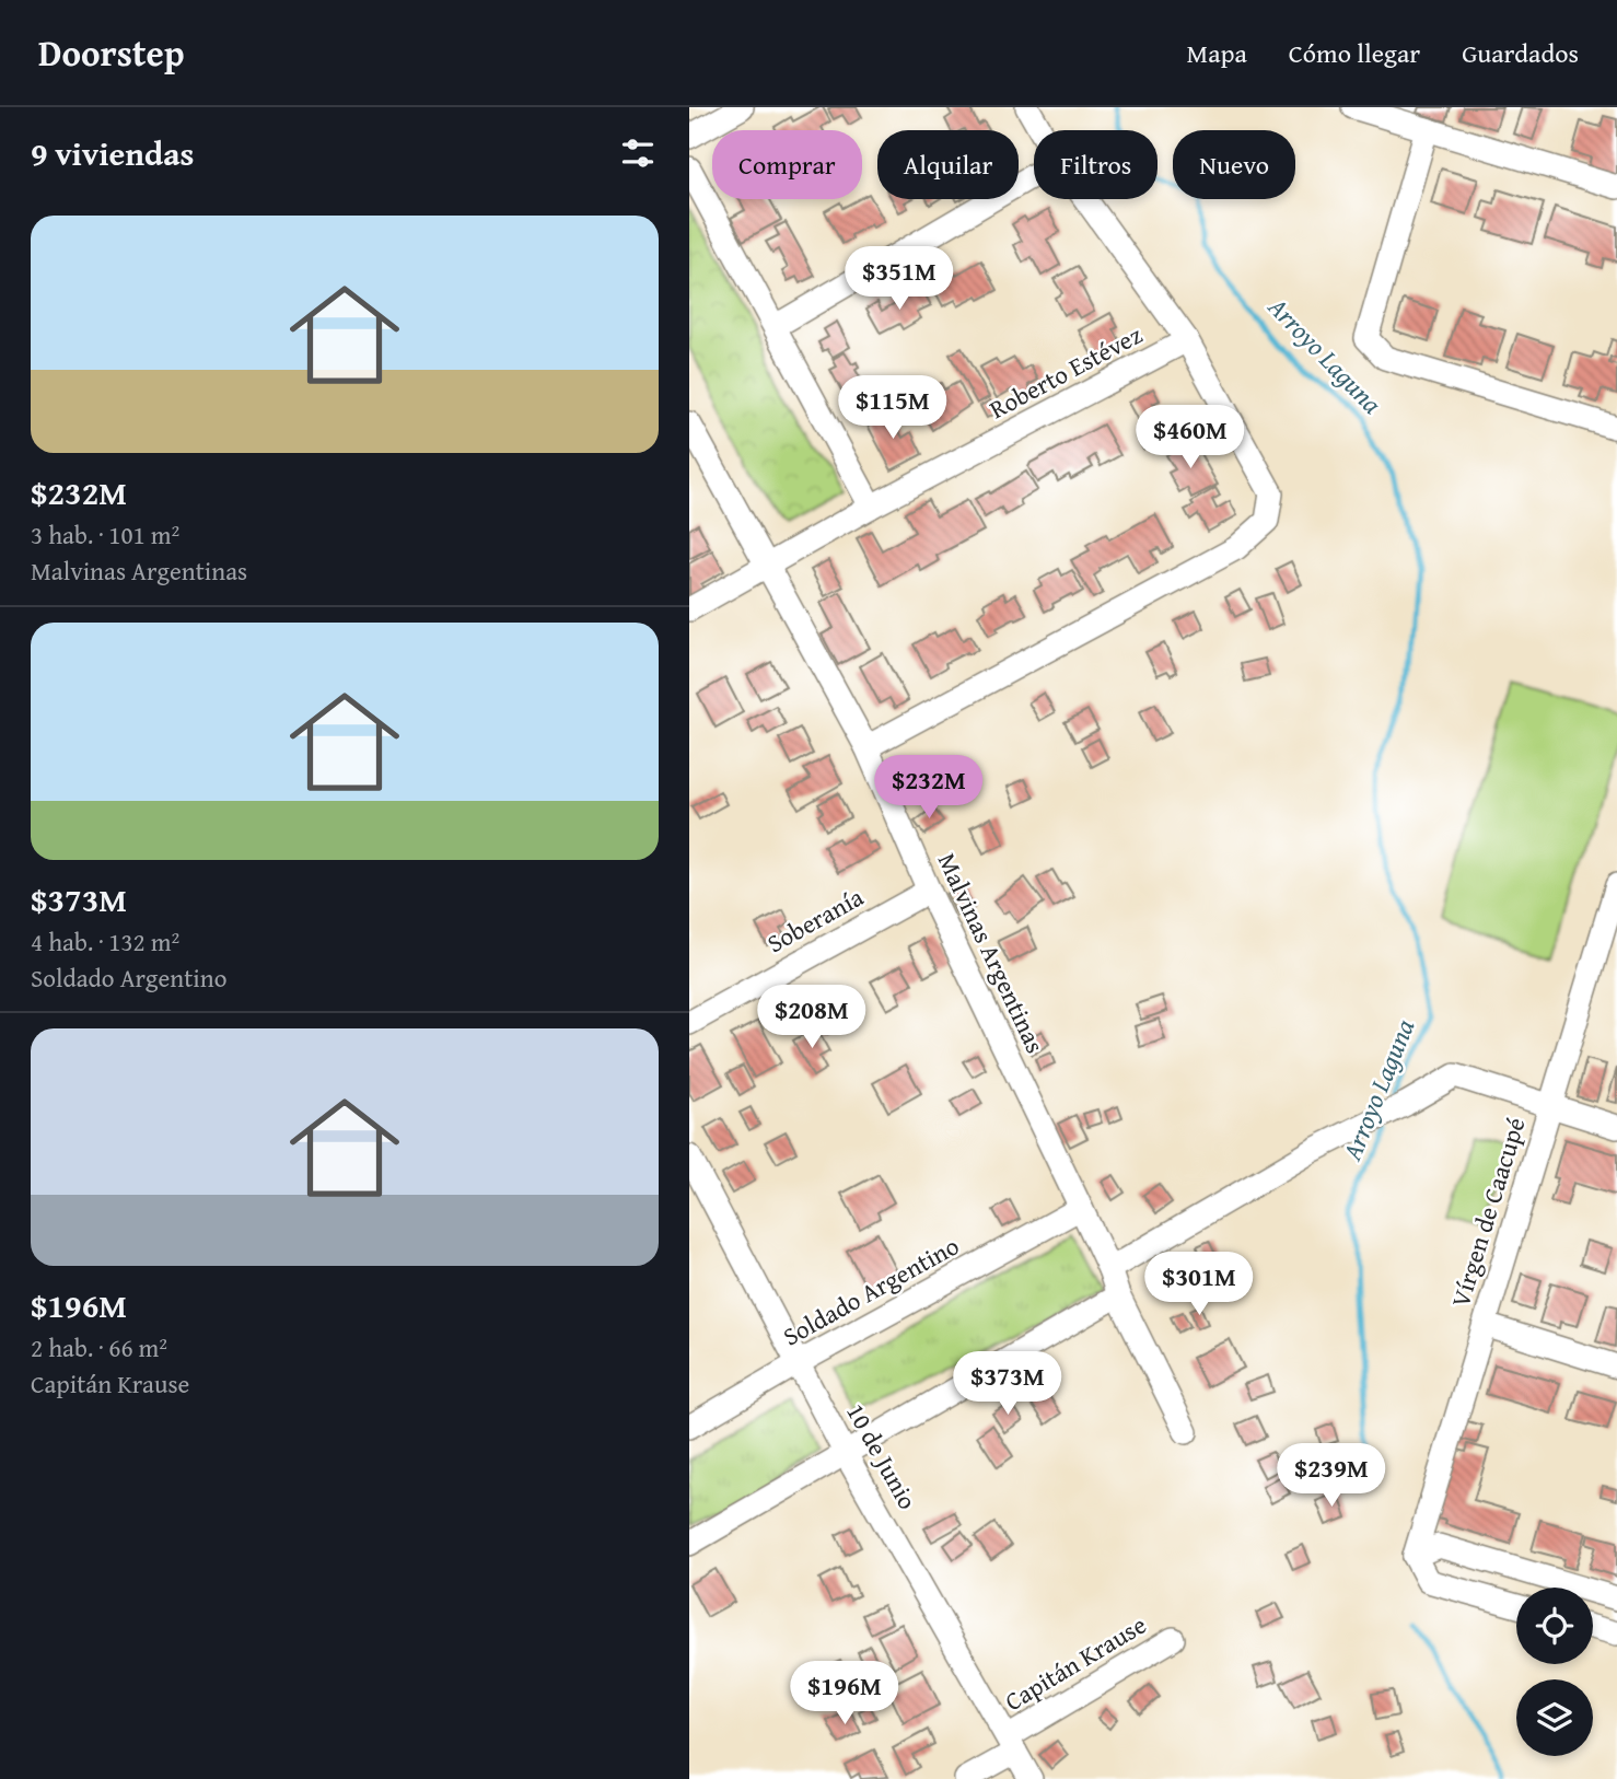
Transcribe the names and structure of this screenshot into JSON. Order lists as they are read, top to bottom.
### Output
{
  "streets": {
    "street": [
      "Roberto Estévez",
      "Soberanía",
      "Malvinas Argentinas",
      "Vírgen de Caacupé",
      "Soldado Argentino",
      "10 de Junio",
      "Capitán Krause"
    ]
  },
  "crossings": [
    ["Roberto Estévez", "Malvinas Argentinas"],
    ["Soberanía", "Malvinas Argentinas"],
    ["Malvinas Argentinas", "Soldado Argentino"],
    ["Soldado Argentino", "10 de Junio"],
    ["10 de Junio", "Capitán Krause"]
  ],
  "water": ["Arroyo Laguna"],
  "page": {
    "header": "Doorstep",
    "nav": ["Mapa", "Cómo llegar", "Guardados"],
    "heading": "9 viviendas",
    "chip": [
      "Comprar",
      "Alquilar",
      "Filtros",
      "Nuevo"
    ],
    "list": [
      {
        "name": "$232M",
        "note": "3 hab. · 101 m² · Malvinas Argentinas"
      },
      {
        "name": "$373M",
        "note": "4 hab. · 132 m² · Soldado Argentino"
      },
      {
        "name": "$196M",
        "note": "2 hab. · 66 m² · Capitán Krause"
      }
    ],
    "price": [
      "$351M",
      "$115M",
      "$460M",
      "$232M",
      "$208M",
      "$301M",
      "$373M",
      "$239M",
      "$196M"
    ]
  }
}
